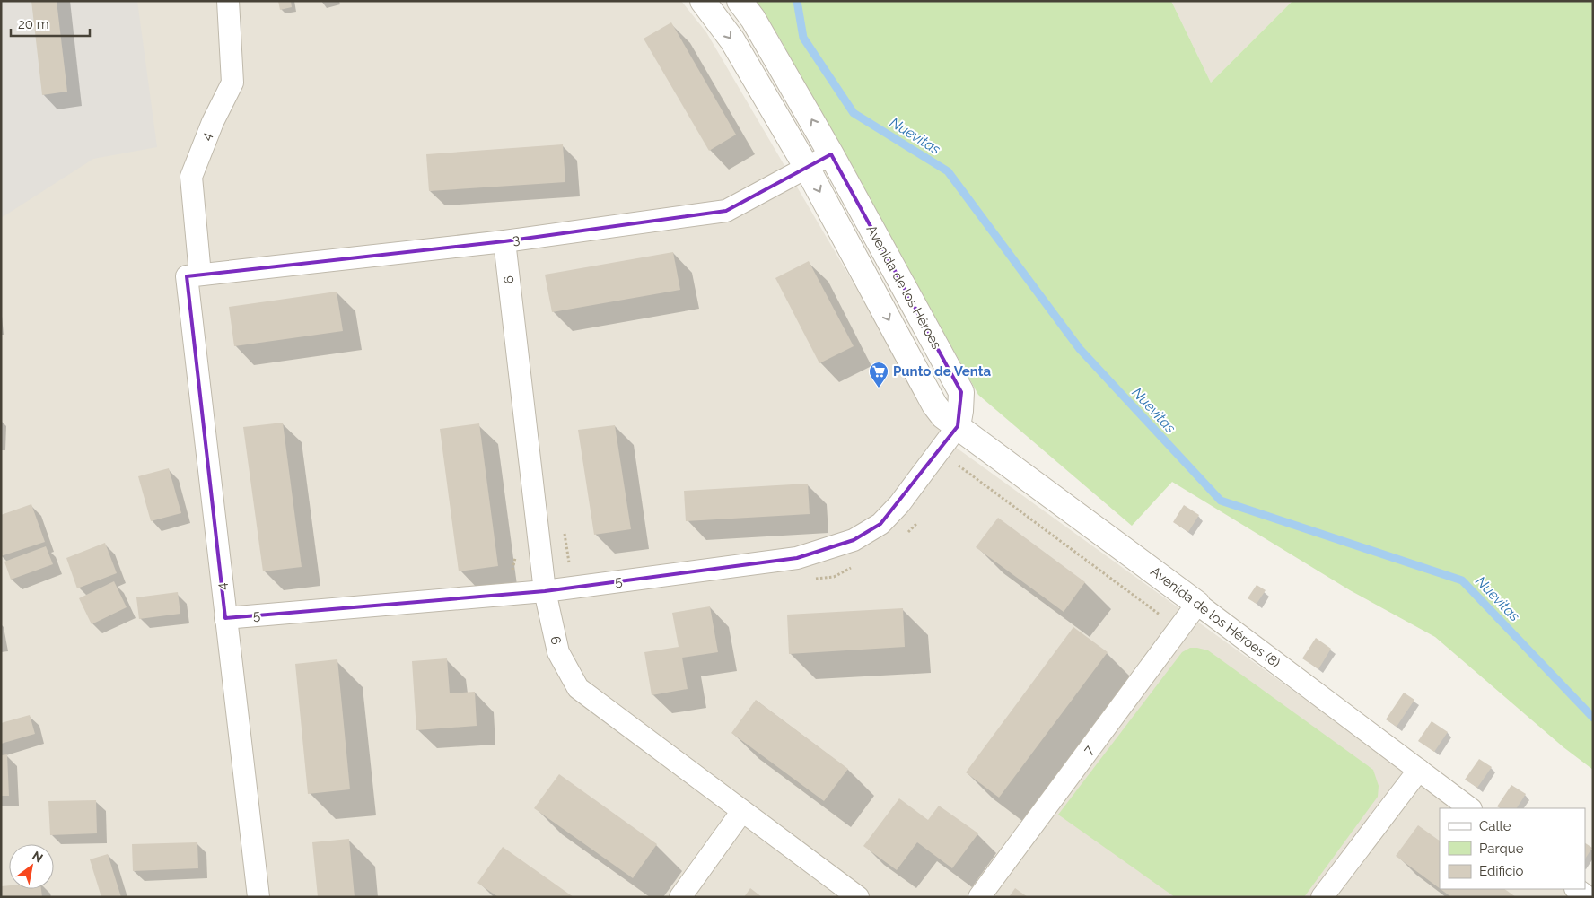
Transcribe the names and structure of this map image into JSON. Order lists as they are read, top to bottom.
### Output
{
  "streets": {
    "street": [
      "4",
      "3",
      "6",
      "Avenida de los Héroes",
      "5",
      "Avenida de los Héroes (8)",
      "7"
    ]
  },
  "crossings": [
    ["4", "3"],
    ["4", "5"],
    ["3", "6"],
    ["3", "Avenida de los Héroes"],
    ["6", "5"],
    ["Avenida de los Héroes", "5"],
    ["Avenida de los Héroes", "Avenida de los Héroes (8)"],
    ["5", "Avenida de los Héroes (8)"],
    ["Avenida de los Héroes (8)", "7"]
  ],
  "water": ["Nuevitas"],
  "places": {
    "supermarket": ["Punto de Venta"]
  },
  "legend": ["Calle", "Parque", "Edificio"],
  "scale_bar": "20 m",
  "north": "top right"
}
